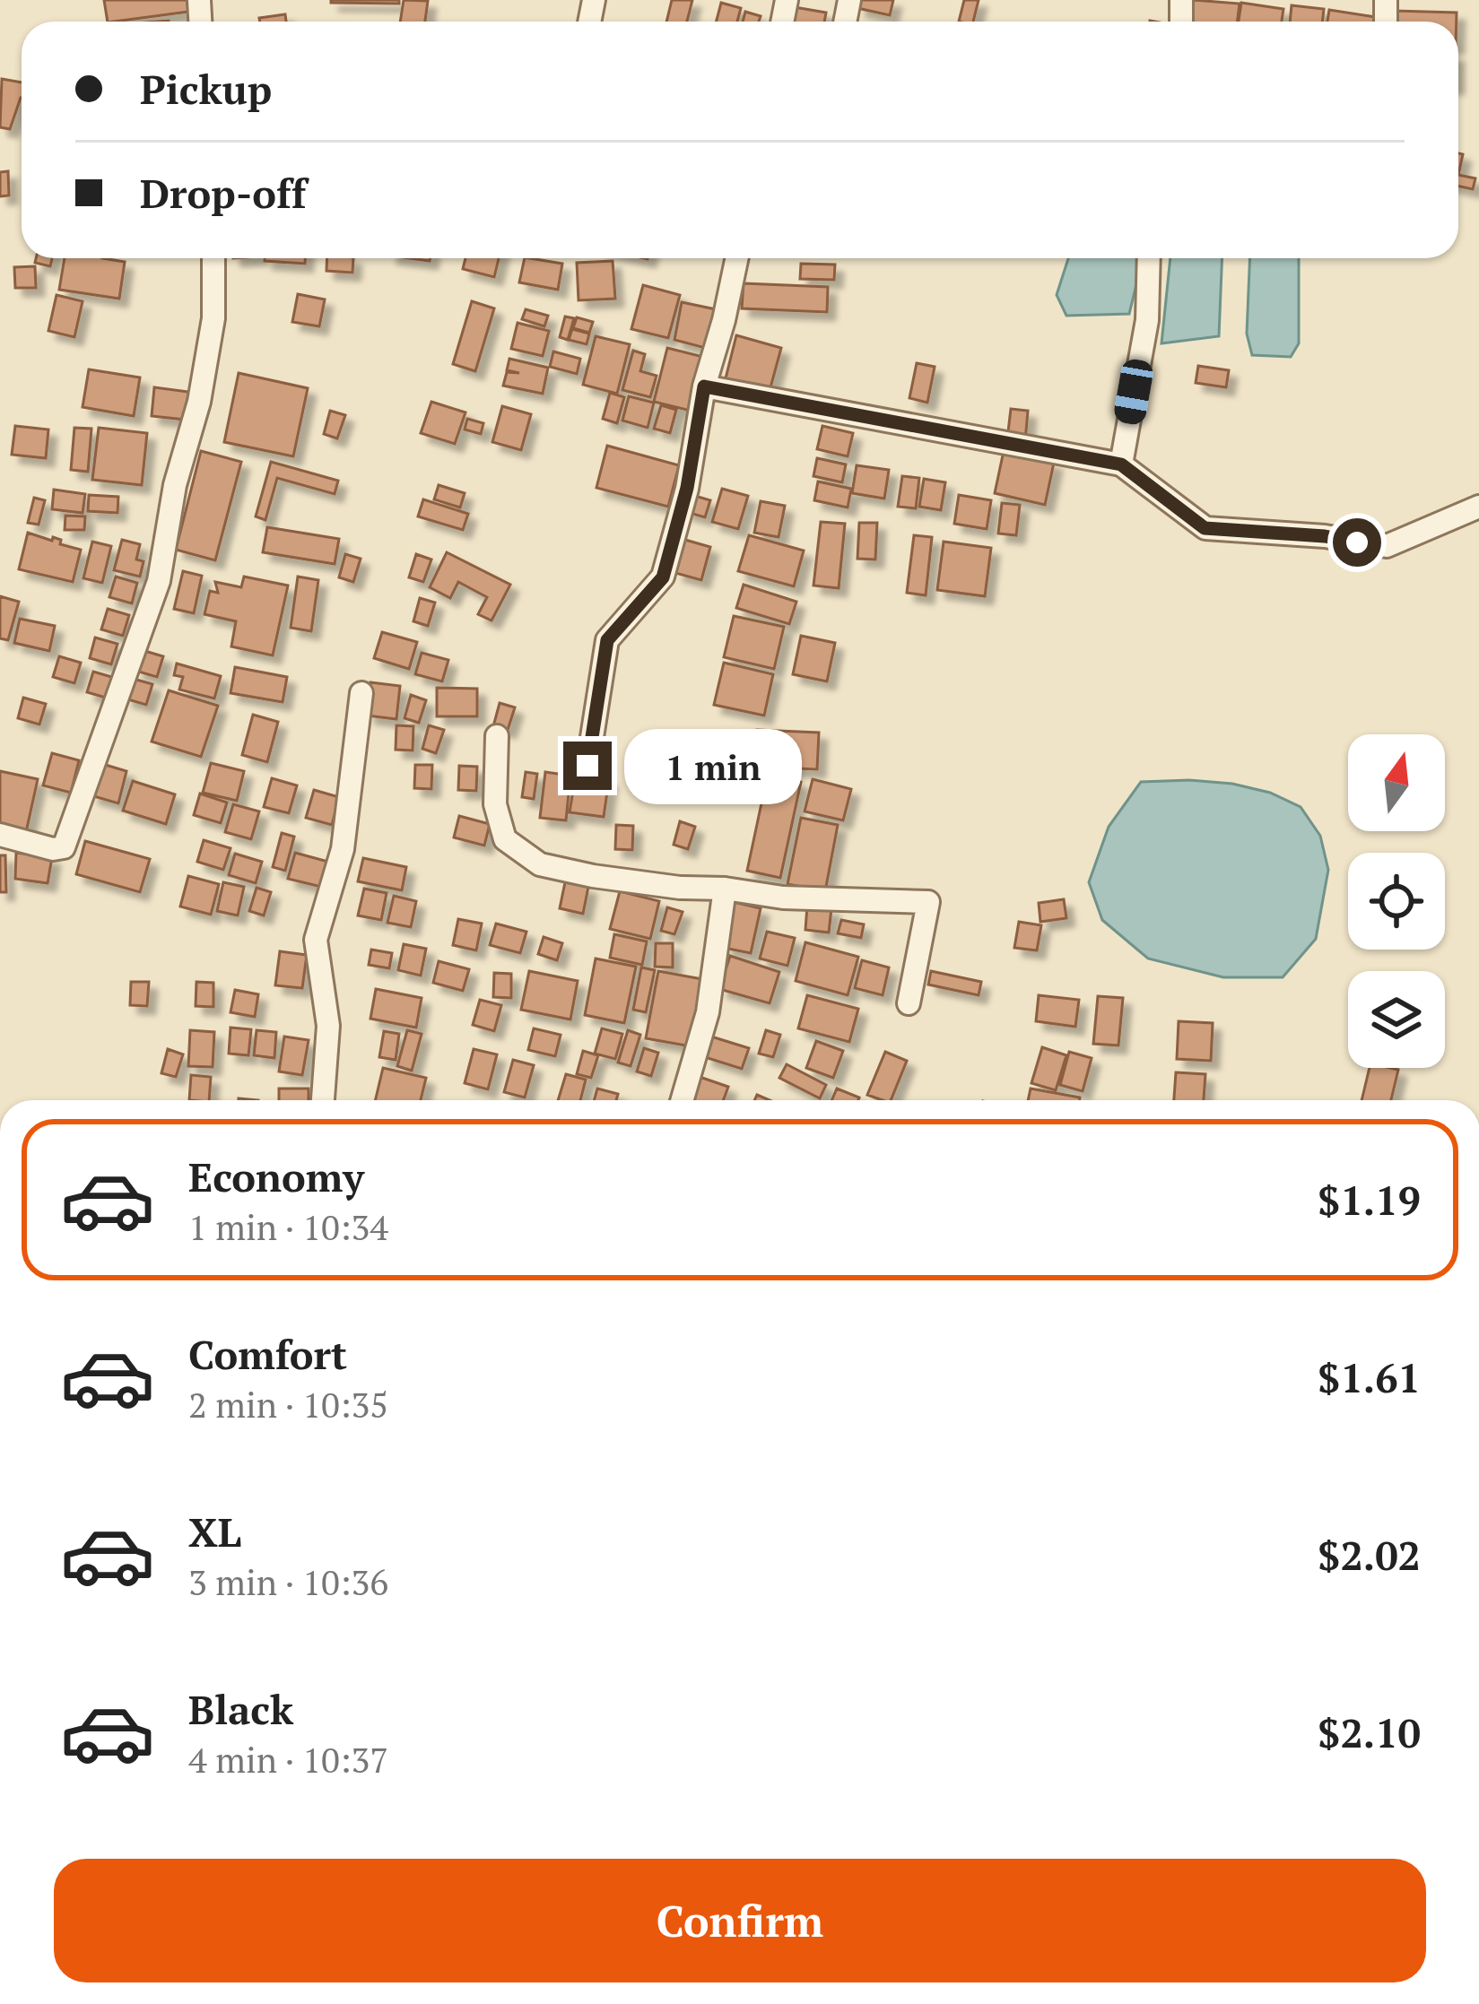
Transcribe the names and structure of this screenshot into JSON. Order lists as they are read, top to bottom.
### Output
{
  "north": "top",
  "page": {
    "banner": ["Pickup", "Drop-off"],
    "bubble": "1 min",
    "list": [
      {
        "name": "Economy",
        "note": "1 min · 10:34",
        "value": "$1.19"
      },
      {
        "name": "Comfort",
        "note": "2 min · 10:35",
        "value": "$1.61"
      },
      {
        "name": "XL",
        "note": "3 min · 10:36",
        "value": "$2.02"
      },
      {
        "name": "Black",
        "note": "4 min · 10:37",
        "value": "$2.10"
      }
    ],
    "buttons": "Confirm"
  }
}
